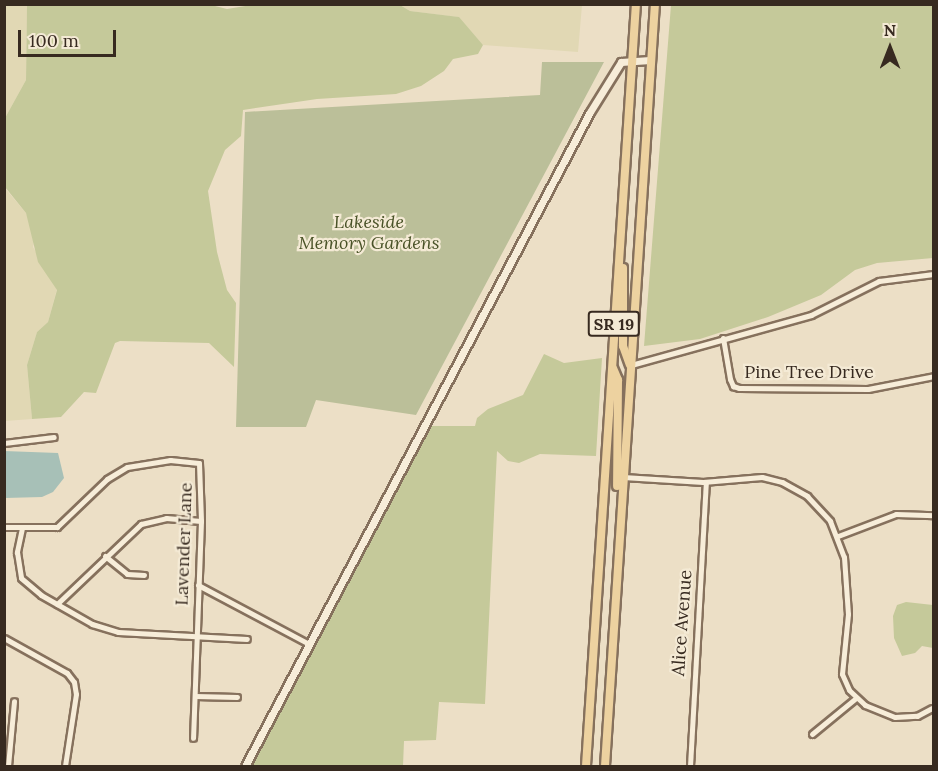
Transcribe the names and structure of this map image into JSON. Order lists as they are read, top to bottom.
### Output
{
  "streets": {
    "main road": ["SR 19"],
    "street": ["Pine Tree Drive", "Lavender Lane", "Alice Avenue"]
  },
  "parks": ["Lakeside Memory Gardens"],
  "scale_bar": "100 m",
  "north": "top"
}
